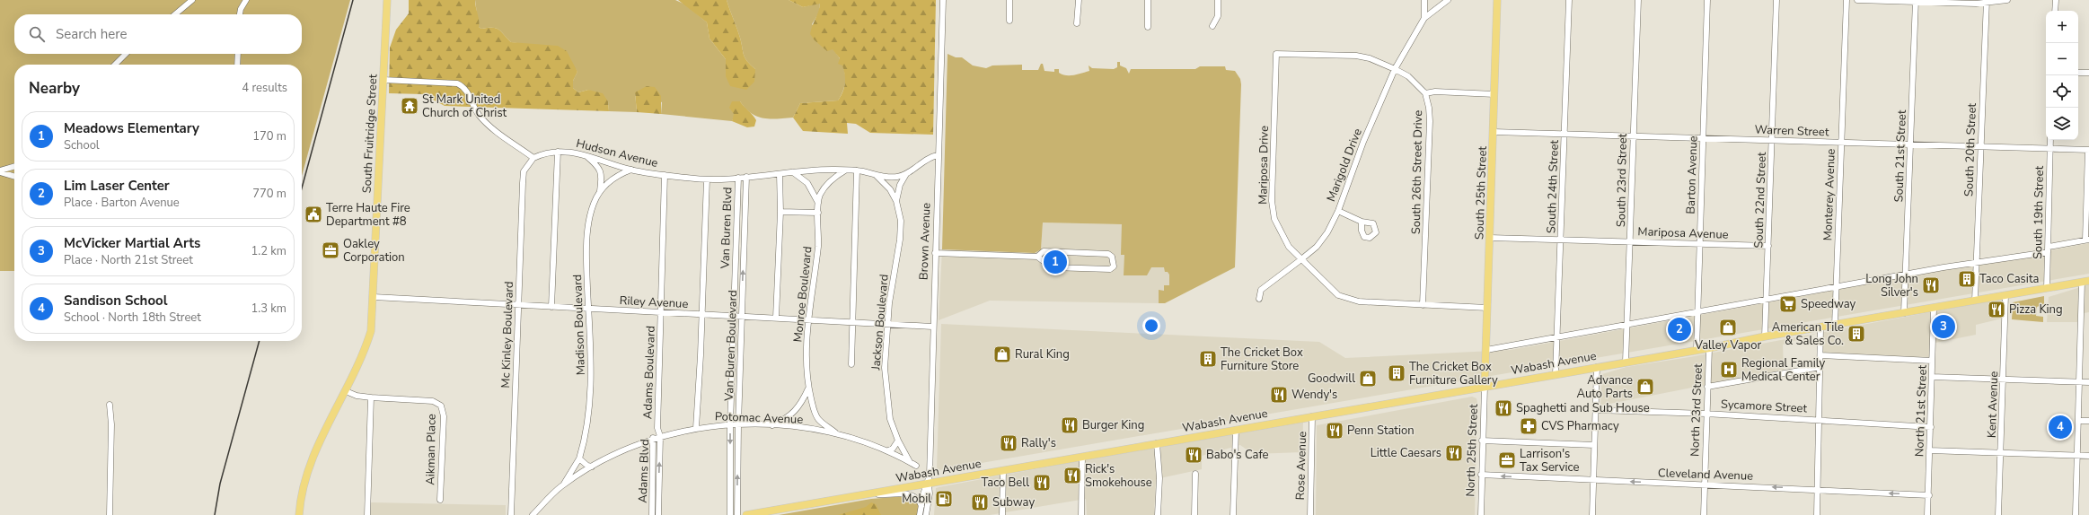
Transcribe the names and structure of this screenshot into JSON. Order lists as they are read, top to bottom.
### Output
{
  "streets": {
    "main road": ["South Fruitridge Street", "South 25th Street", "Wabash Avenue"],
    "street": [
      "Warren Street",
      "South 20th Street",
      "Hudson Avenue",
      "South 21st Street",
      "Mariposa Drive",
      "Marigold Drive",
      "South 26th Street Drive",
      "Barton Avenue",
      "South 23rd Street",
      "South 24th Street",
      "Monterey Avenue",
      "South 22nd Street",
      "South 19th Street",
      "Van Buren Blvd",
      "Mariposa Avenue",
      "Brown Avenue",
      "Monroe Boulevard",
      "Riley Avenue",
      "Jackson Boulevard",
      "Madison Boulevard",
      "Mc Kinley Boulevard",
      "Van Buren Boulevard",
      "Adams Boulevard",
      "Kent Avenue",
      "Sycamore Street",
      "North 23rd Street",
      "North 21st Street",
      "Potomac Avenue",
      "Aikman Place",
      "North 25th Street",
      "Rose Avenue",
      "Adams Blvd",
      "Cleveland Avenue"
    ]
  },
  "crossings": [
    ["Warren Street", "South 20th Street"],
    ["Warren Street", "South 21st Street"],
    ["Warren Street", "Barton Avenue"],
    ["Warren Street", "South 23rd Street"],
    ["Warren Street", "South 24th Street"],
    ["Warren Street", "South 25th Street"],
    ["Warren Street", "Monterey Avenue"],
    ["Warren Street", "South 22nd Street"],
    ["Warren Street", "South 19th Street"],
    ["South Fruitridge Street", "Riley Avenue"],
    ["South Fruitridge Street", "Aikman Place"],
    ["South 20th Street", "Wabash Avenue"],
    ["Hudson Avenue", "Van Buren Blvd"],
    ["Hudson Avenue", "Brown Avenue"],
    ["Hudson Avenue", "Monroe Boulevard"],
    ["Hudson Avenue", "Jackson Boulevard"],
    ["Hudson Avenue", "Madison Boulevard"],
    ["Hudson Avenue", "Mc Kinley Boulevard"],
    ["Hudson Avenue", "Van Buren Boulevard"],
    ["Hudson Avenue", "Adams Boulevard"],
    ["South 21st Street", "Wabash Avenue"],
    ["Mariposa Drive", "Marigold Drive"],
    ["Mariposa Drive", "South 26th Street Drive"],
    ["Mariposa Drive", "South 25th Street"],
    ["Marigold Drive", "South 26th Street Drive"],
    ["Barton Avenue", "Mariposa Avenue"],
    ["Barton Avenue", "Wabash Avenue"],
    ["South 23rd Street", "Mariposa Avenue"],
    ["South 23rd Street", "Wabash Avenue"],
    ["South 24th Street", "Mariposa Avenue"],
    ["South 24th Street", "Wabash Avenue"],
    ["South 25th Street", "Mariposa Avenue"],
    ["South 25th Street", "Wabash Avenue"],
    ["South 25th Street", "North 25th Street"],
    ["Monterey Avenue", "Wabash Avenue"],
    ["South 22nd Street", "Mariposa Avenue"],
    ["South 22nd Street", "Wabash Avenue"],
    ["South 19th Street", "Wabash Avenue"],
    ["Van Buren Blvd", "Riley Avenue"],
    ["Van Buren Blvd", "Potomac Avenue"],
    ["Brown Avenue", "Riley Avenue"],
    ["Brown Avenue", "Wabash Avenue"],
    ["Monroe Boulevard", "Riley Avenue"],
    ["Monroe Boulevard", "Potomac Avenue"],
    ["Riley Avenue", "Jackson Boulevard"],
    ["Riley Avenue", "Madison Boulevard"],
    ["Riley Avenue", "Mc Kinley Boulevard"],
    ["Riley Avenue", "Van Buren Boulevard"],
    ["Riley Avenue", "Adams Boulevard"],
    ["Jackson Boulevard", "Potomac Avenue"],
    ["Madison Boulevard", "Potomac Avenue"],
    ["Van Buren Boulevard", "Potomac Avenue"],
    ["Wabash Avenue", "Kent Avenue"],
    ["Wabash Avenue", "North 23rd Street"],
    ["Wabash Avenue", "North 21st Street"],
    ["Wabash Avenue", "North 25th Street"],
    ["Wabash Avenue", "Rose Avenue"],
    ["Adams Boulevard", "Potomac Avenue"],
    ["Adams Boulevard", "Adams Blvd"],
    ["Sycamore Street", "North 23rd Street"],
    ["Sycamore Street", "North 21st Street"],
    ["North 23rd Street", "Cleveland Avenue"],
    ["North 21st Street", "Cleveland Avenue"],
    ["Potomac Avenue", "Adams Blvd"],
    ["North 25th Street", "Cleveland Avenue"]
  ],
  "one_way": ["Cleveland Avenue"],
  "places": {
    "temple": ["St Mark United Church of Christ"],
    "public building": ["Terre Haute Fire Department #8"],
    "office": ["Oakley Corporation", "Larrison's Tax Service"],
    "building": [
      "Taco Casita",
      "American Tile & Sales Co.",
      "The Cricket Box Furniture Store",
      "The Cricket Box Furniture Gallery"
    ],
    "restaurant": [
      "Long John Silver's",
      "Pizza King",
      "Wendy's",
      "Spaghetti and Sub House",
      "Burger King",
      "Penn Station",
      "Rally's",
      "Little Caesars",
      "Babo's Cafe",
      "Rick's Smokehouse",
      "Taco Bell",
      "Subway"
    ],
    "supermarket": ["Speedway"],
    "shop": [
      "Valley Vapor",
      "Rural King",
      "Goodwill",
      "Advance Auto Parts"
    ],
    "hospital": ["Regional Family Medical Center"],
    "pharmacy": ["CVS Pharmacy"],
    "fuel station": ["Mobil"]
  },
  "page": {
    "map_buttons": ["+", "−"],
    "search": "Search here",
    "heading": ["Nearby", "4 results"],
    "list": [
      {
        "mark": "1",
        "name": "Meadows Elementary",
        "note": "School",
        "value": "170 m"
      },
      {
        "mark": "2",
        "name": "Lim Laser Center",
        "note": "Place · Barton Avenue",
        "value": "770 m"
      },
      {
        "mark": "3",
        "name": "McVicker Martial Arts",
        "note": "Place · North 21st Street",
        "value": "1.2 km"
      },
      {
        "mark": "4",
        "name": "Sandison School",
        "note": "School · North 18th Street",
        "value": "1.3 km"
      }
    ],
    "pins": [
      "1",
      "3",
      "2",
      "4"
    ]
  }
}
